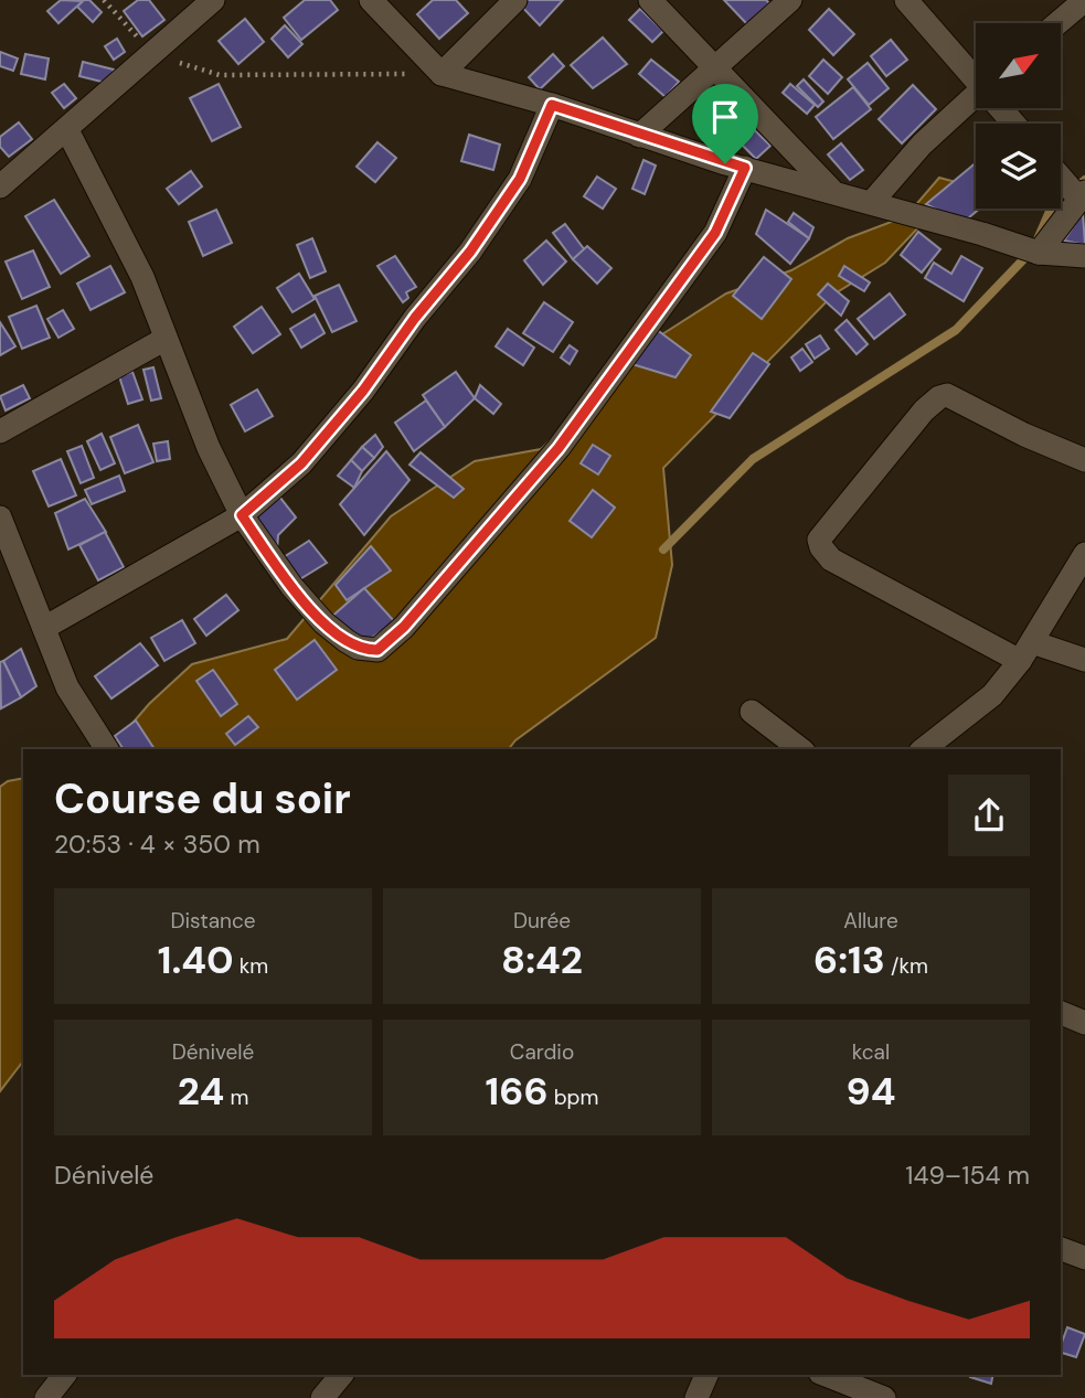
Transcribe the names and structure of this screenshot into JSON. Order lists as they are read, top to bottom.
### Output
{
  "north": "top right",
  "page": {
    "heading": ["Course du soir", "20:53 · 4 × 350 m"],
    "stats": [
      ["Distance", "1.40 km"],
      ["Durée", "8:42"],
      ["Allure", "6:13 /km"],
      ["Dénivelé", "24 m"],
      ["Cardio", "166 bpm"],
      ["kcal", "94"]
    ],
    "chart": ["Dénivelé", "149–154 m"]
  }
}
